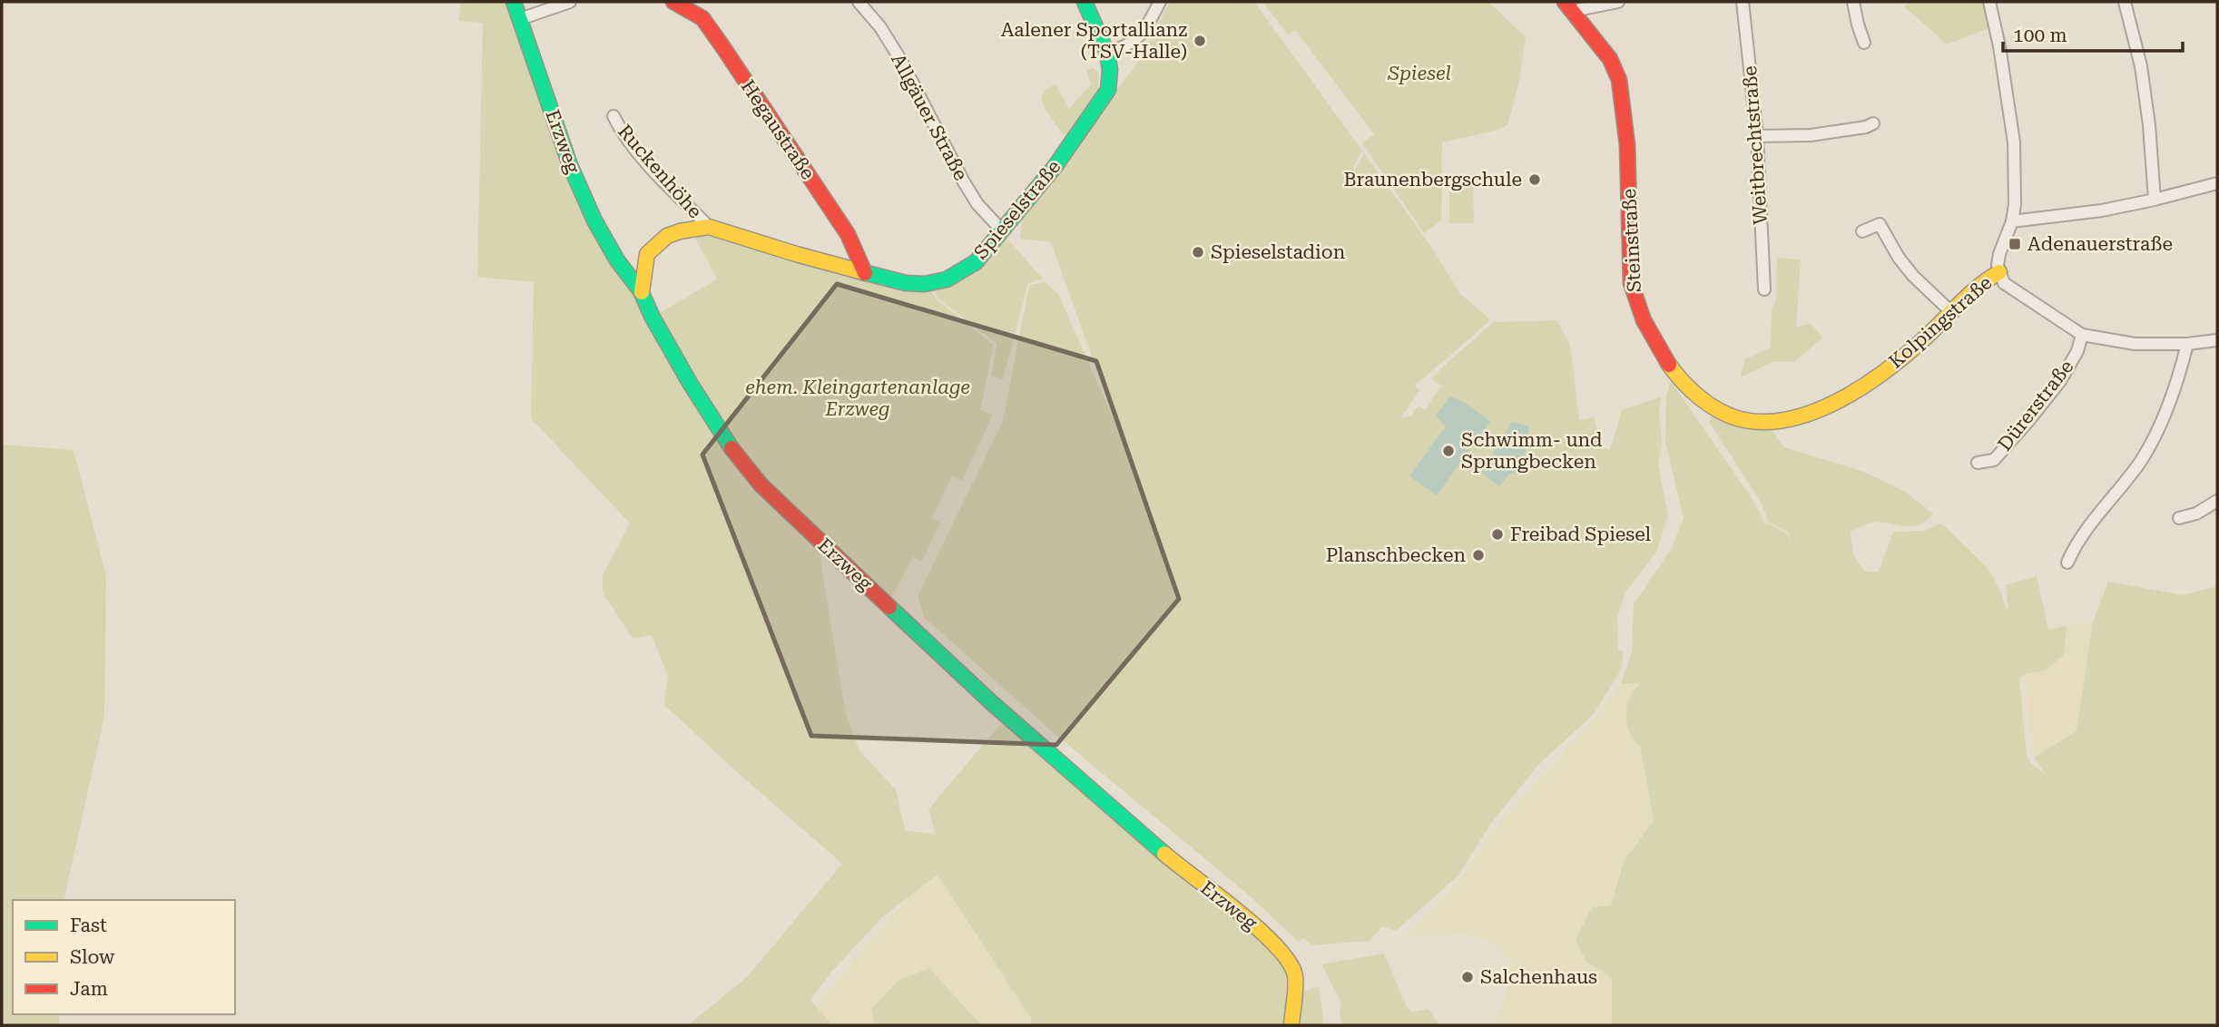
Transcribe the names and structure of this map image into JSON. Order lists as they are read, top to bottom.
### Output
{
  "streets": {
    "street": [
      "Allgäuer Straße",
      "Hegaustraße",
      "Erzweg",
      "Weitbrechtstraße",
      "Ruckenhöhe",
      "Spieselstraße",
      "Steinstraße",
      "Kolpingstraße",
      "Dürerstraße"
    ]
  },
  "crossings": [
    ["Allgäuer Straße", "Spieselstraße"],
    ["Hegaustraße", "Spieselstraße"],
    ["Erzweg", "Spieselstraße"],
    ["Ruckenhöhe", "Spieselstraße"],
    ["Steinstraße", "Kolpingstraße"]
  ],
  "parks": ["Spiesel", "ehem. Kleingartenanlage Erzweg"],
  "places": {
    "other": [
      "Aalener Sportallianz (TSV-Halle)",
      "Braunenbergschule",
      "Spieselstadion",
      "Schwimm- und Sprungbecken",
      "Freibad Spiesel",
      "Planschbecken",
      "Salchenhaus"
    ],
    "transit": ["Adenauerstraße"]
  },
  "legend": ["Fast", "Slow", "Jam"],
  "scale_bar": "100 m"
}
